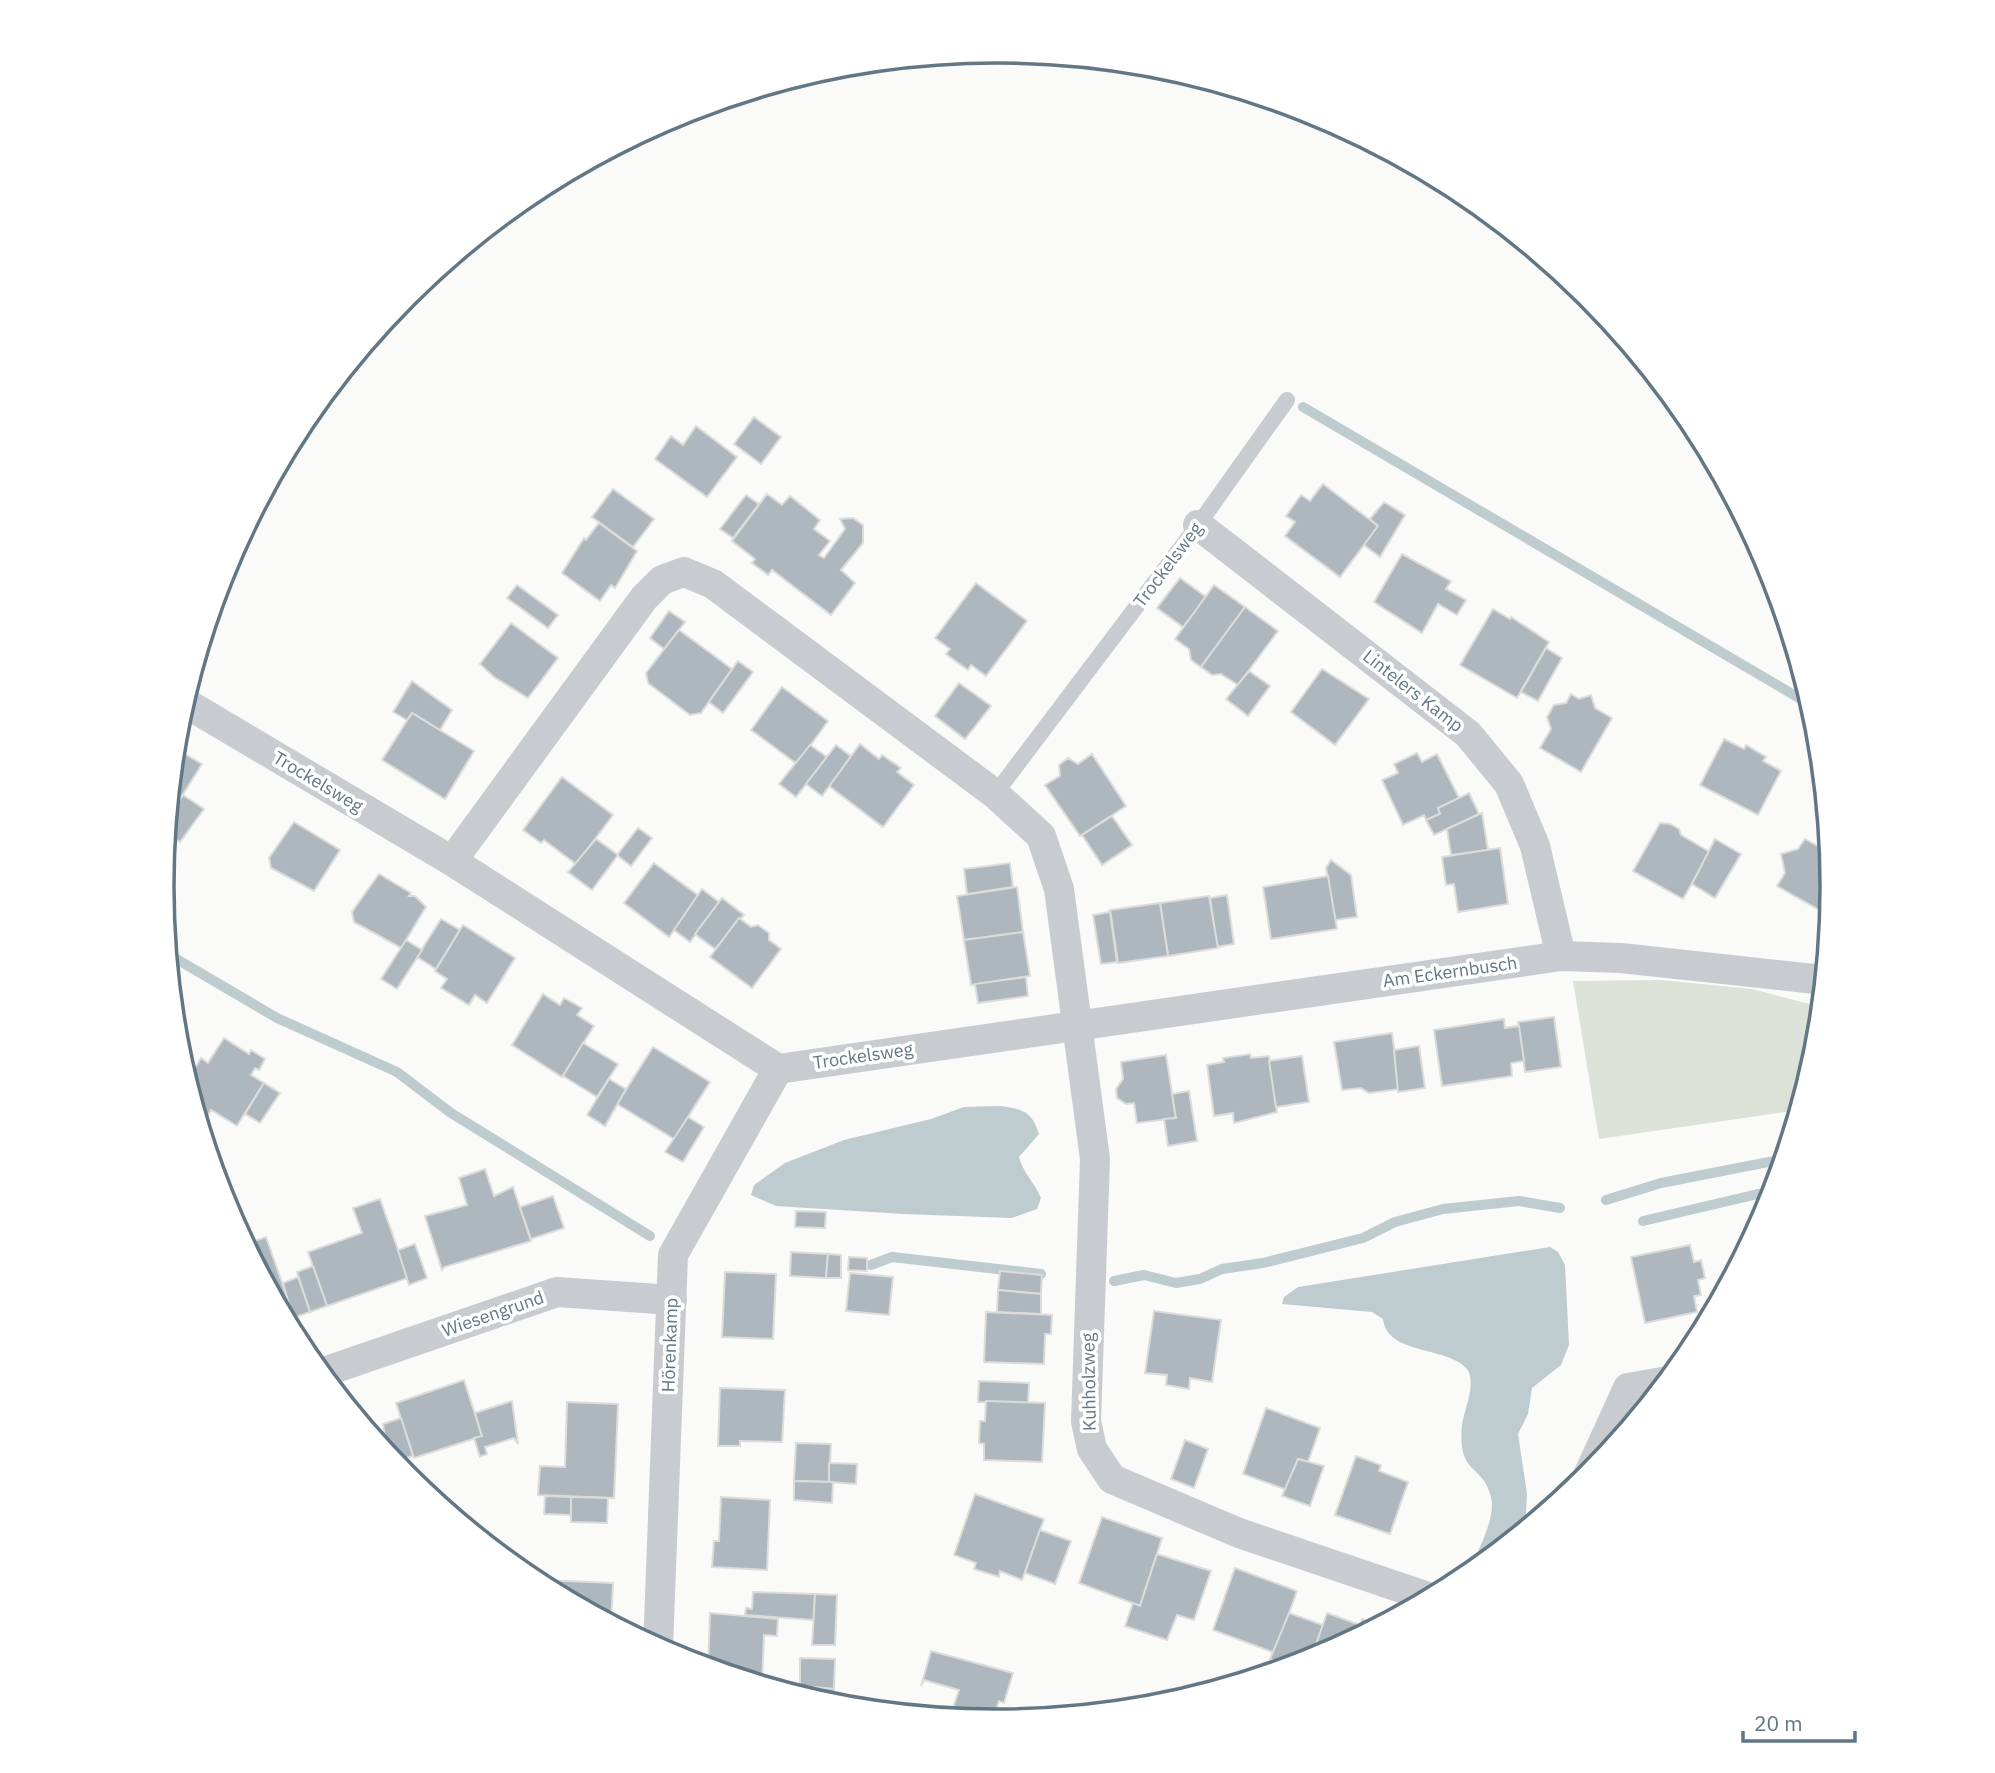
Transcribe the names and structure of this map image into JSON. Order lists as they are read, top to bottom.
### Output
{
  "streets": {
    "street": [
      "Trockelsweg",
      "Lintelers Kamp",
      "Am Eckernbusch",
      "Wiesengrund",
      "Hörenkamp",
      "Kuhholzweg"
    ]
  },
  "crossings": [
    ["Trockelsweg", "Lintelers Kamp"],
    ["Trockelsweg", "Am Eckernbusch"],
    ["Trockelsweg", "Hörenkamp"],
    ["Trockelsweg", "Kuhholzweg"],
    ["Lintelers Kamp", "Am Eckernbusch"],
    ["Am Eckernbusch", "Kuhholzweg"],
    ["Wiesengrund", "Hörenkamp"]
  ],
  "scale_bar": "20 m"
}
